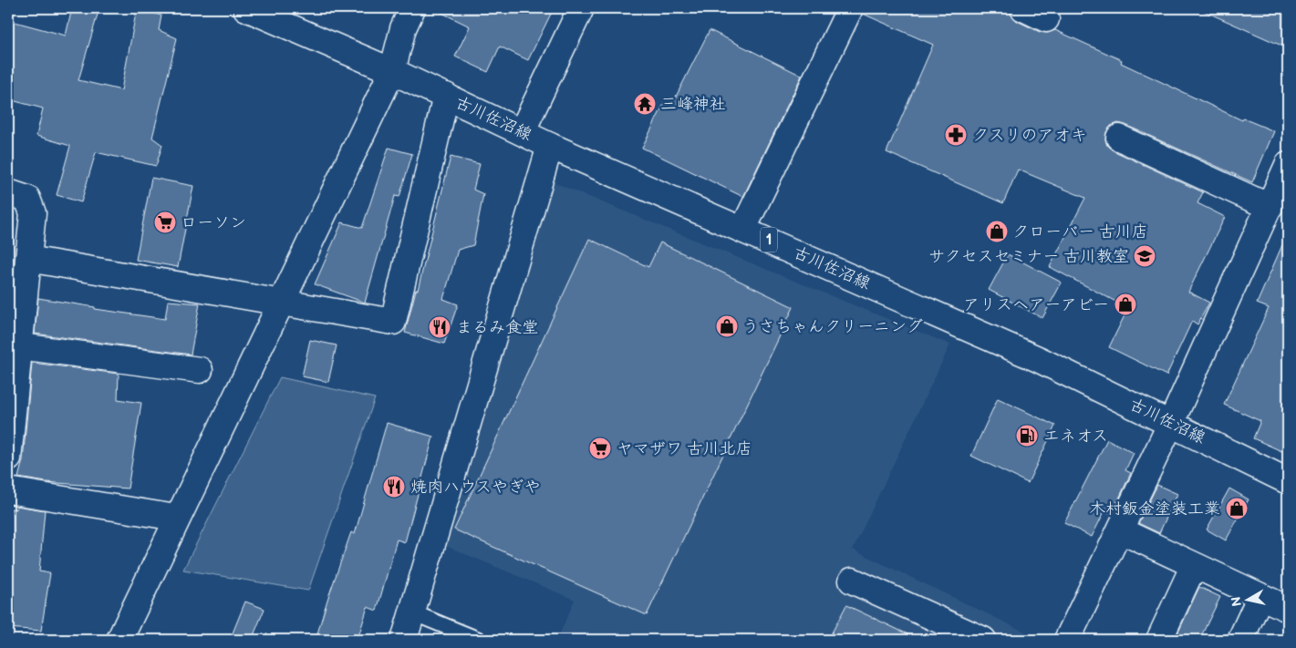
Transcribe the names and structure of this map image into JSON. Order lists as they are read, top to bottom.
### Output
{
  "streets": {
    "street": ["古川佐沼線", "1"]
  },
  "places": {
    "temple": ["三峰神社"],
    "pharmacy": ["クスリのアオキ"],
    "supermarket": ["ローソン", "ヤマザワ 古川北店"],
    "shop": [
      "クローバー 古川店",
      "アリスヘアーアビー",
      "うさちゃんクリーニング",
      "木村鈑金塗装工業"
    ],
    "school or university": ["サクセスセミナー 古川教室"],
    "restaurant": ["まるみ食堂", "焼肉ハウスやぎや"],
    "fuel station": ["エネオス"]
  },
  "north": "left"
}
